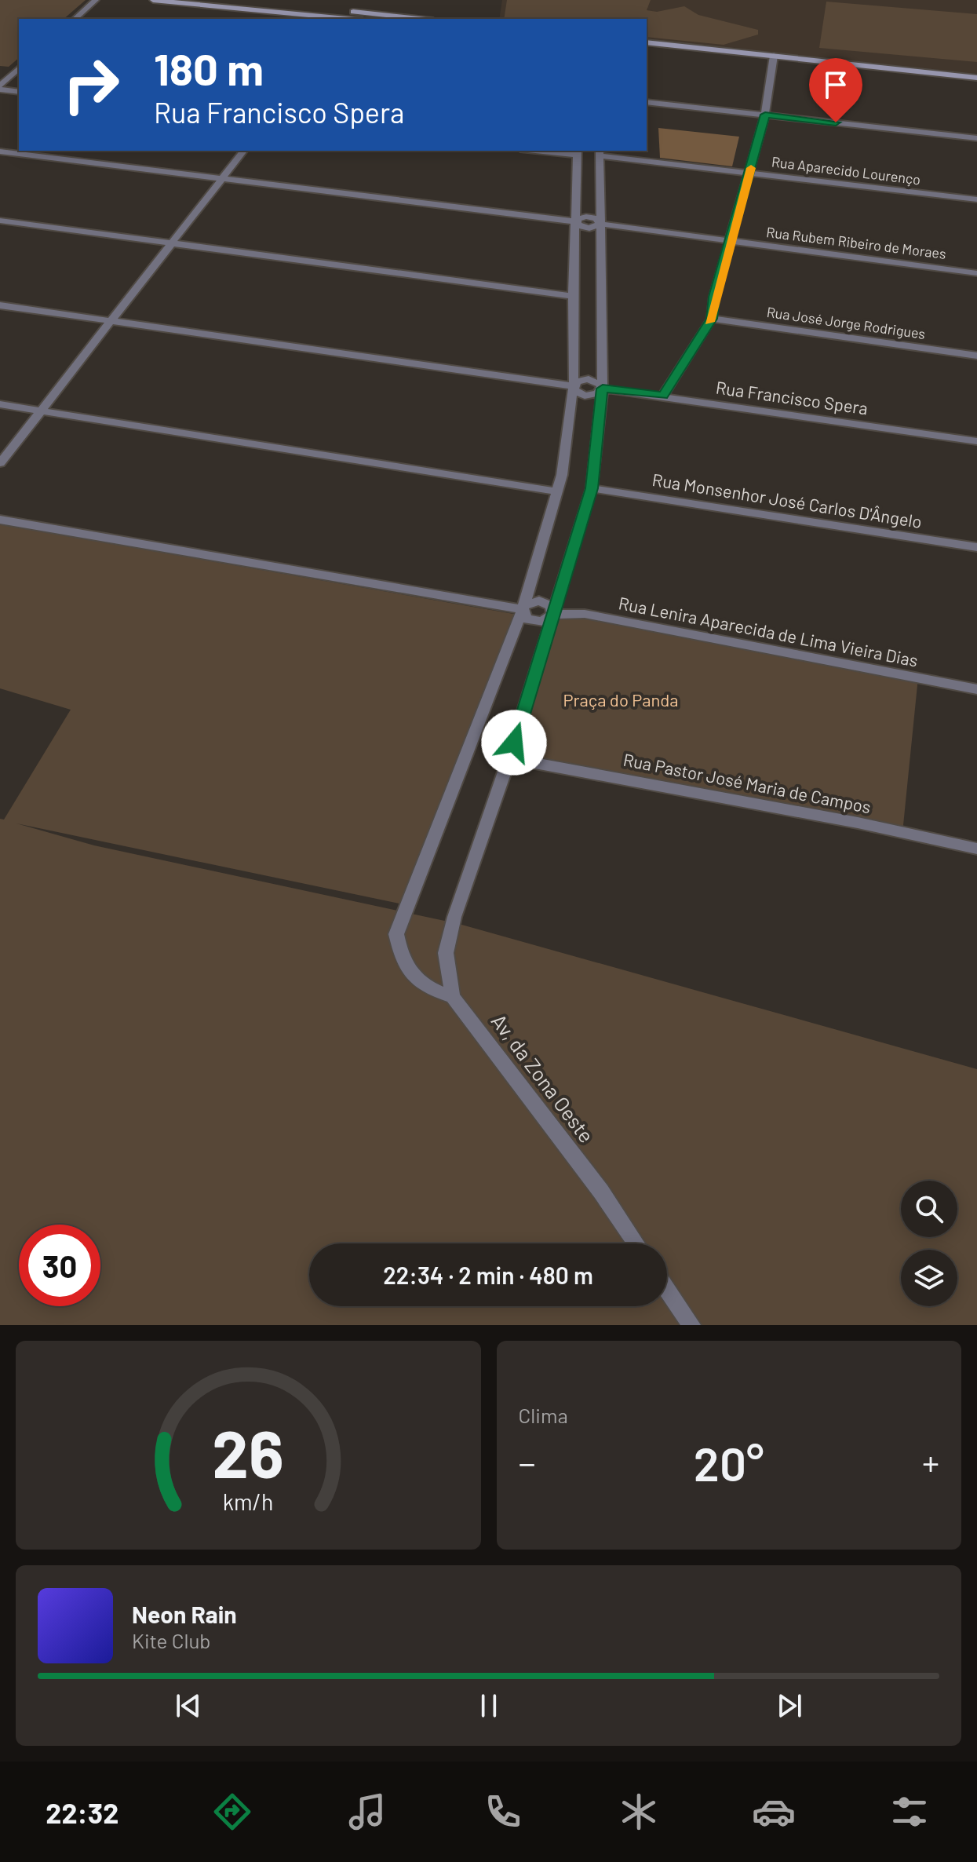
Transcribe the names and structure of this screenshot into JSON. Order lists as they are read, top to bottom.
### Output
{
  "streets": {
    "street": [
      "Rua Aparecido Lourenço",
      "Rua Rubem Ribeiro de Moraes",
      "Rua José Jorge Rodrigues",
      "Rua Francisco Spera",
      "Rua Monsenhor José Carlos D'Ângelo",
      "Rua Lenira Aparecida de Lima Vieira Dias",
      "Rua Pastor José Maria de Campos",
      "Av, da Zona Oeste"
    ]
  },
  "crossings": [
    ["Rua Aparecido Lourenço", "Av, da Zona Oeste"],
    ["Rua Rubem Ribeiro de Moraes", "Av, da Zona Oeste"],
    ["Rua Francisco Spera", "Av, da Zona Oeste"],
    ["Rua Monsenhor José Carlos D'Ângelo", "Av, da Zona Oeste"],
    ["Rua Lenira Aparecida de Lima Vieira Dias", "Av, da Zona Oeste"],
    ["Rua Pastor José Maria de Campos", "Av, da Zona Oeste"]
  ],
  "parks": ["Praça do Panda"],
  "page": {
    "turn": ["180 m", "Rua Francisco Spera"],
    "limit": "30",
    "trip": "22:34 · 2 min · 480 m",
    "tile": "Clima",
    "heat": ["−", "20°", "+"],
    "song": ["Neon Rain", "Kite Club"],
    "tabs": "22:32",
    "gauge": ["26", "km/h"]
  }
}
